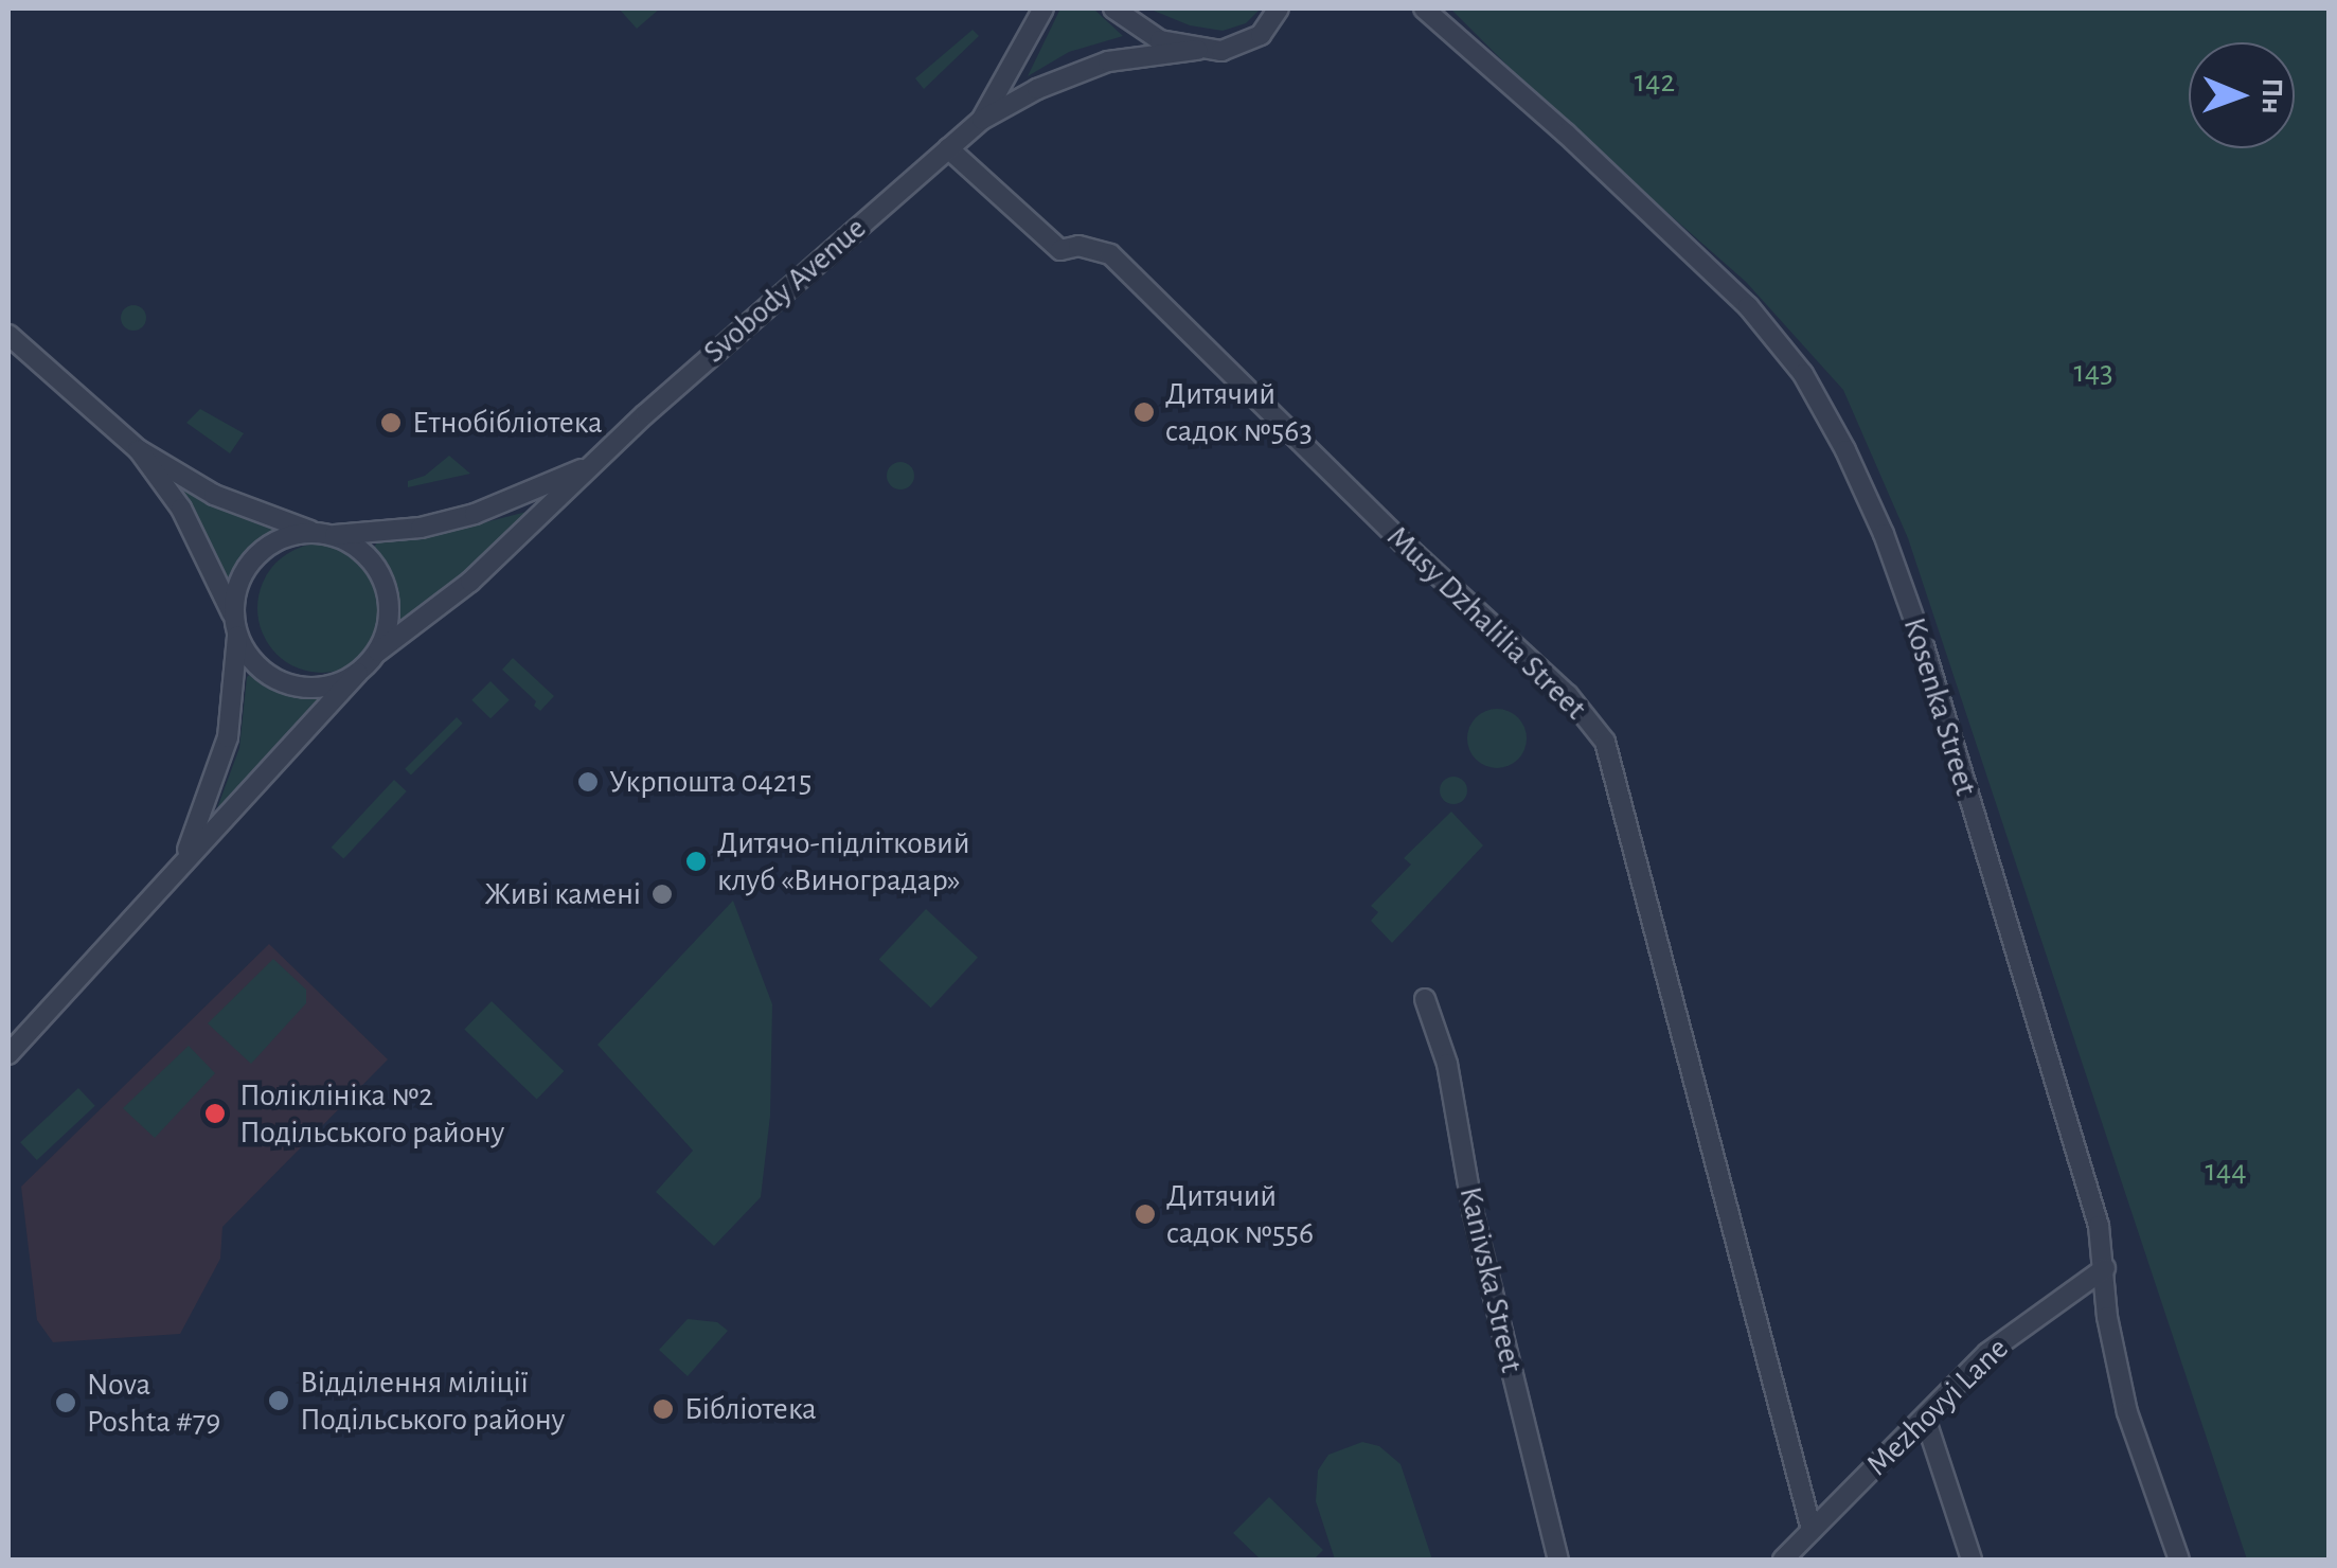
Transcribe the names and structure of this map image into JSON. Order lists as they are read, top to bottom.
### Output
{
  "streets": {
    "street": [
      "Svobody Avenue",
      "Musy Dzhalilia Street",
      "Kosenka Street",
      "Kanivska Street",
      "Mezhovyi Lane"
    ]
  },
  "crossings": [
    ["Svobody Avenue", "Musy Dzhalilia Street"],
    ["Musy Dzhalilia Street", "Mezhovyi Lane"],
    ["Kosenka Street", "Mezhovyi Lane"]
  ],
  "parks": ["142", "143", "144"],
  "places": [
    "Дитячий садок №563",
    "Етнобібліотека",
    "Укрпошта 04215",
    "Дитячо-підлітковий клуб «Виноградар»",
    "Живі камені",
    "Поліклініка №2 Подільського району",
    "Дитячий садок №556",
    "Відділення міліції Подільського району",
    "Nova Poshta #79",
    "Бібліотека"
  ],
  "north": "right"
}
